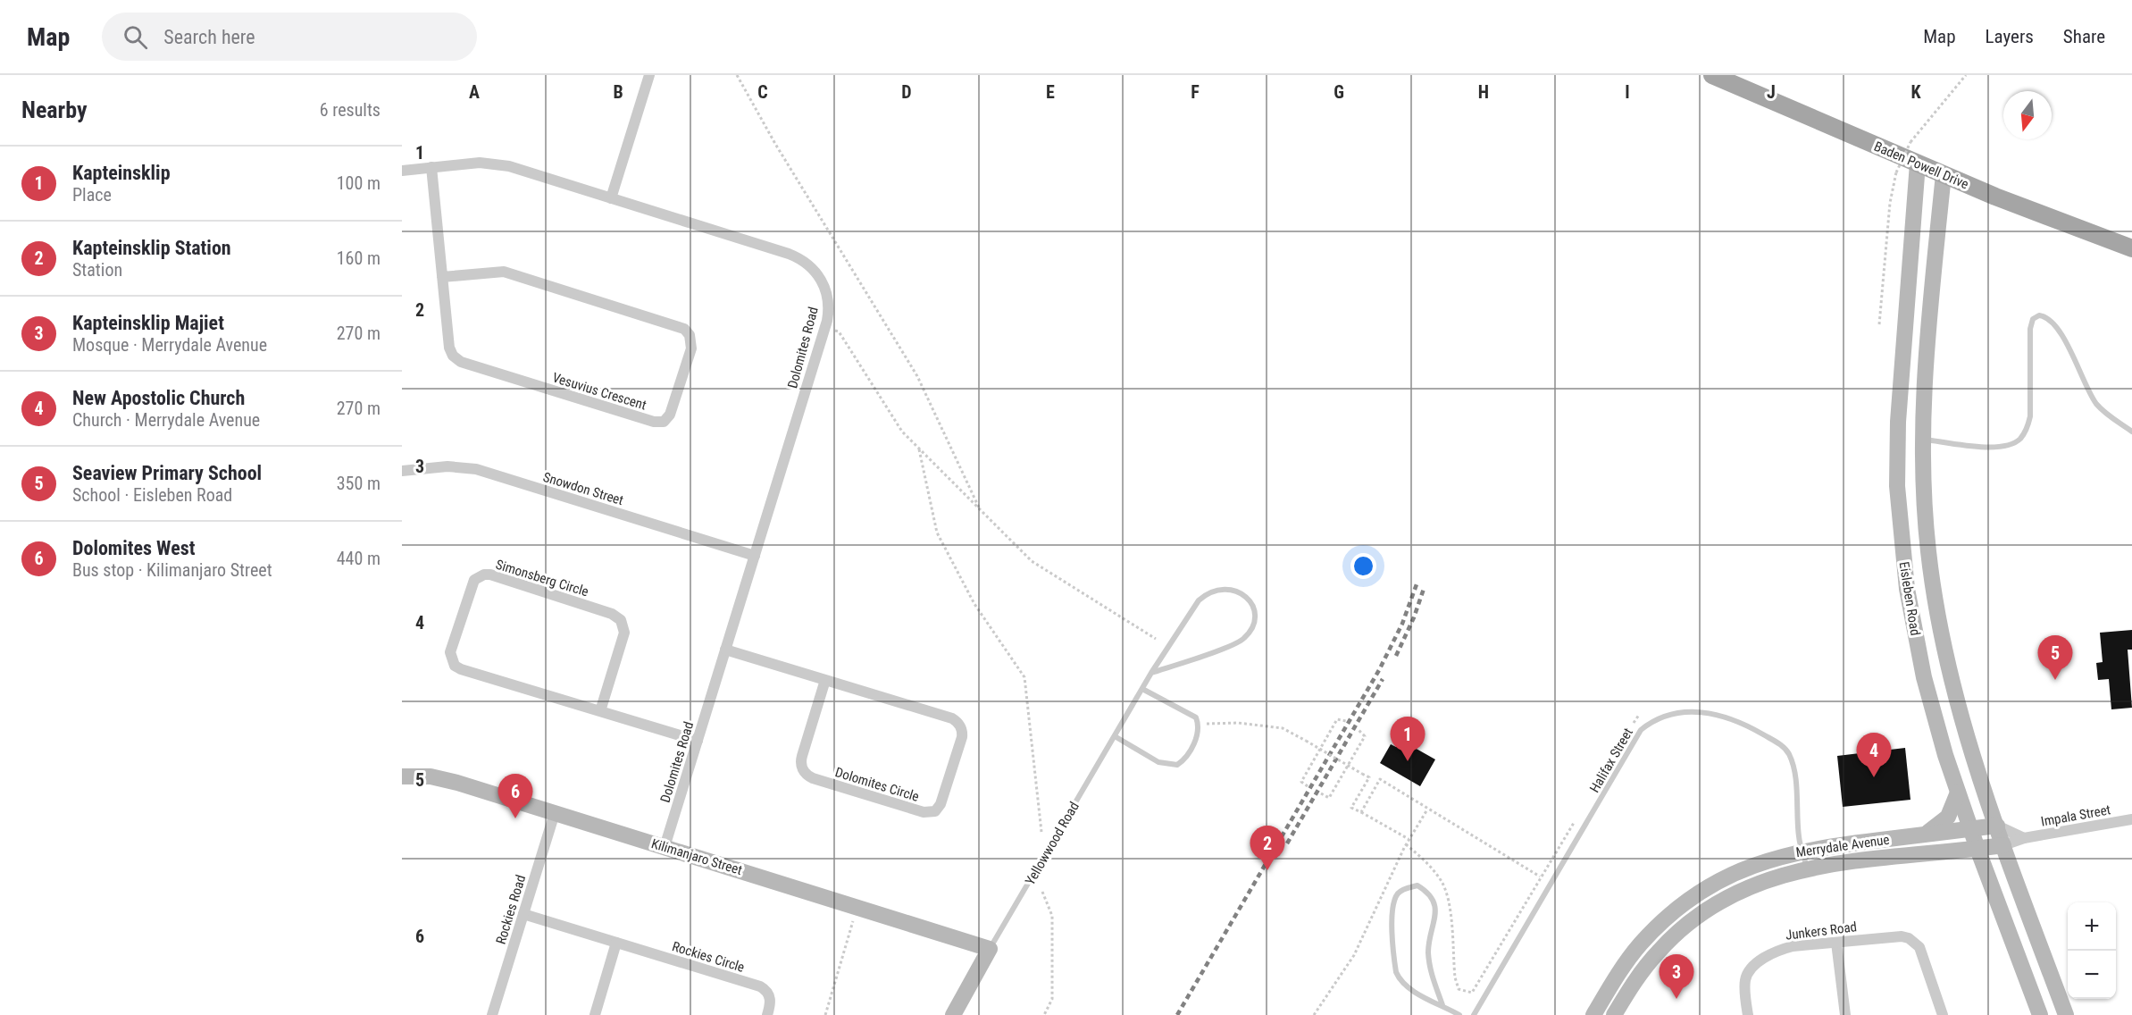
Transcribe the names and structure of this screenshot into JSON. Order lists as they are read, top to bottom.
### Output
{
  "streets": {
    "main road": [
      "Baden Powell Drive",
      "Eisleben Road",
      "Yellowwood Road",
      "Merrydale Avenue",
      "Kilimanjaro Street"
    ],
    "street": [
      "Dolomites Road",
      "Vesuvius Crescent",
      "Snowdon Street",
      "Simonsberg Circle",
      "Dolomites Circle",
      "Impala Street",
      "Rockies Road",
      "Junkers Road",
      "Rockies Circle"
    ],
    "lane": ["Halifax Street"]
  },
  "crossings": [
    ["Baden Powell Drive", "Eisleben Road"],
    ["Dolomites Road", "Vesuvius Crescent"],
    ["Dolomites Road", "Snowdon Street"],
    ["Dolomites Road", "Simonsberg Circle"],
    ["Dolomites Road", "Dolomites Circle"],
    ["Dolomites Road", "Kilimanjaro Street"],
    ["Eisleben Road", "Impala Street"],
    ["Eisleben Road", "Merrydale Avenue"],
    ["Halifax Street", "Merrydale Avenue"],
    ["Impala Street", "Merrydale Avenue"],
    ["Yellowwood Road", "Kilimanjaro Street"],
    ["Kilimanjaro Street", "Rockies Road"],
    ["Rockies Road", "Rockies Circle"]
  ],
  "north": "bottom",
  "page": {
    "header": "Map",
    "search": "Search here",
    "nav": ["Map", "Layers", "Share"],
    "heading": ["Nearby", "6 results"],
    "list": [
      {
        "mark": "1",
        "name": "Kapteinsklip",
        "note": "Place",
        "value": "100 m"
      },
      {
        "mark": "2",
        "name": "Kapteinsklip Station",
        "note": "Station",
        "value": "160 m"
      },
      {
        "mark": "3",
        "name": "Kapteinsklip Majiet",
        "note": "Mosque · Merrydale Avenue",
        "value": "270 m"
      },
      {
        "mark": "4",
        "name": "New Apostolic Church",
        "note": "Church · Merrydale Avenue",
        "value": "270 m"
      },
      {
        "mark": "5",
        "name": "Seaview Primary School",
        "note": "School · Eisleben Road",
        "value": "350 m"
      },
      {
        "mark": "6",
        "name": "Dolomites West",
        "note": "Bus stop · Kilimanjaro Street",
        "value": "440 m"
      }
    ],
    "pins": [
      "5",
      "1",
      "4",
      "6",
      "2",
      "3"
    ],
    "map_buttons": ["+", "−"]
  },
  "grid": {
    "columns": [
      "A",
      "B",
      "C",
      "D",
      "E",
      "F",
      "G",
      "H",
      "I",
      "J",
      "K"
    ],
    "rows": [
      "1",
      "2",
      "3",
      "4",
      "5",
      "6"
    ]
  }
}
